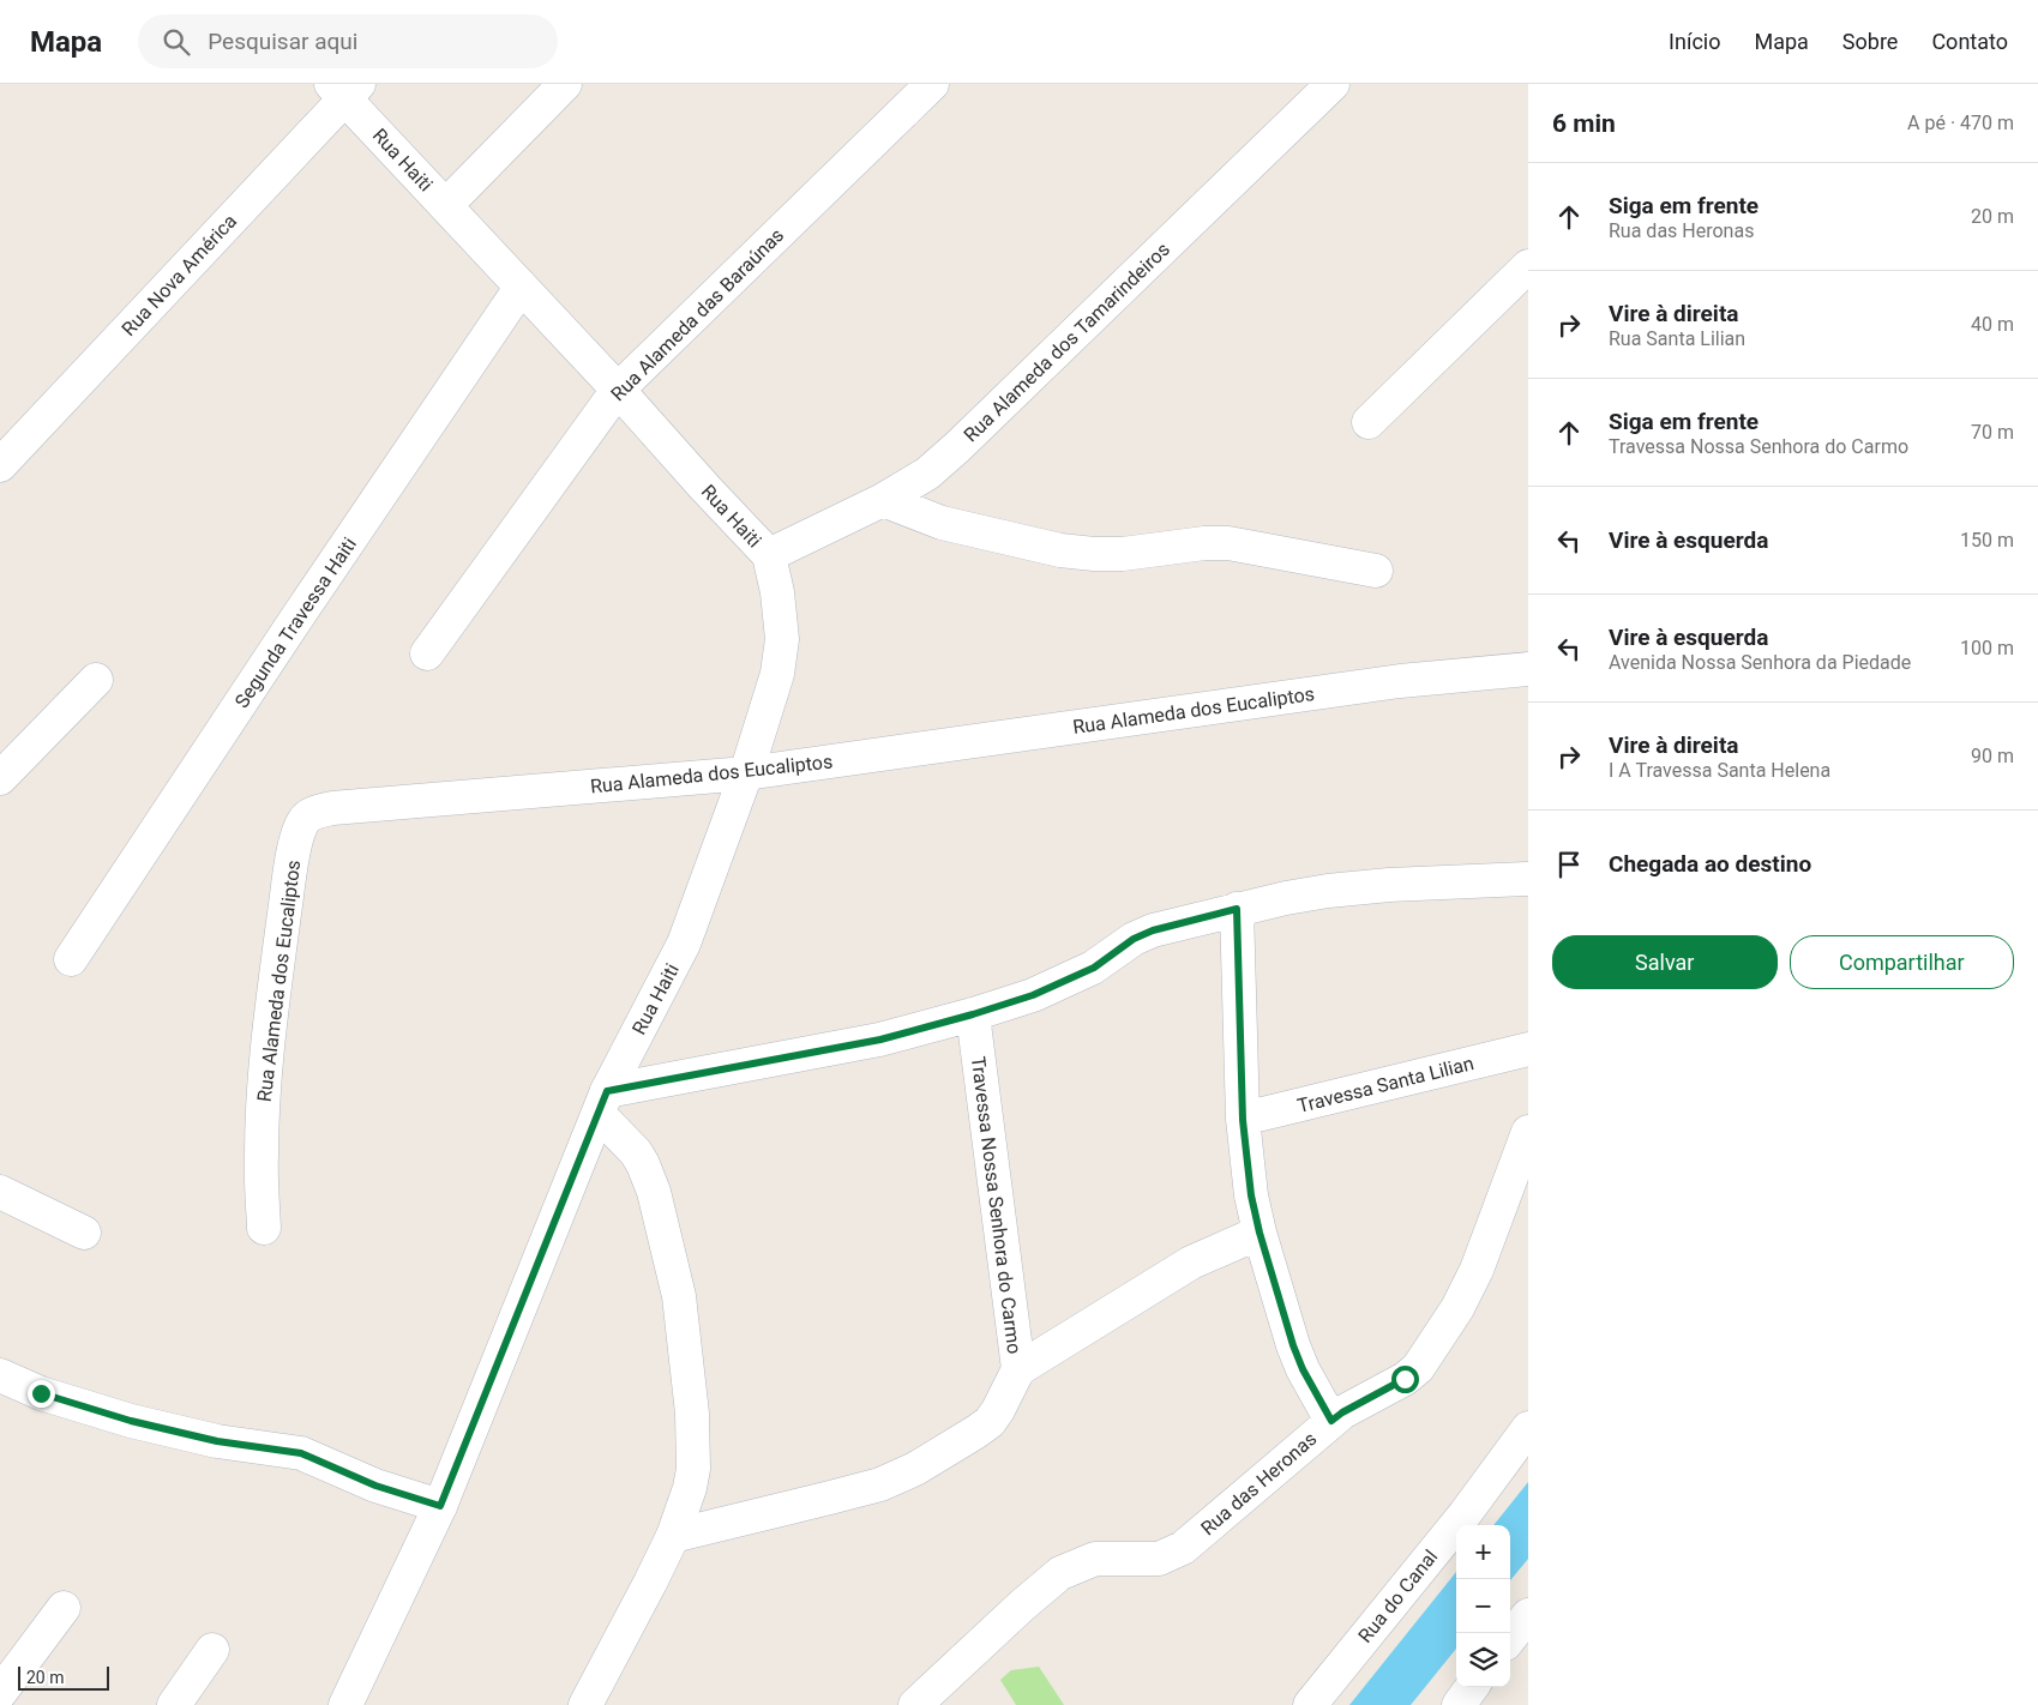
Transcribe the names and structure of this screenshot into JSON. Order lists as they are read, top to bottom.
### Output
{
  "streets": {
    "street": [
      "Rua Haiti",
      "Rua Nova América",
      "Rua Alameda das Baraúnas",
      "Rua Alameda dos Tamarindeiros",
      "Segunda Travessa Haiti",
      "Rua Alameda dos Eucaliptos",
      "Travessa Santa Lilian",
      "Travessa Nossa Senhora do Carmo",
      "Rua das Heronas",
      "Rua do Canal"
    ]
  },
  "crossings": [
    ["Rua Haiti", "Rua Nova América"],
    ["Rua Haiti", "Rua Alameda das Baraúnas"],
    ["Rua Haiti", "Rua Alameda dos Tamarindeiros"],
    ["Rua Haiti", "Segunda Travessa Haiti"],
    ["Rua Haiti", "Rua Alameda dos Eucaliptos"]
  ],
  "scale_bar": "20 m",
  "page": {
    "header": "Mapa",
    "search": "Pesquisar aqui",
    "nav": [
      "Início",
      "Mapa",
      "Sobre",
      "Contato"
    ],
    "heading": ["6 min", "A pé · 470 m"],
    "list": [
      ["Siga em frente", "Rua das Heronas", "20 m"],
      ["Vire à direita", "Rua Santa Lilian", "40 m"],
      ["Siga em frente", "Travessa Nossa Senhora do Carmo", "70 m"],
      ["Vire à esquerda", "150 m"],
      ["Vire à esquerda", "Avenida Nossa Senhora da Piedade", "100 m"],
      ["Vire à direita", "I A Travessa Santa Helena", "90 m"],
      "Chegada ao destino"
    ],
    "buttons": ["Salvar", "Compartilhar"],
    "map_buttons": ["+", "−"],
    "scale": "20 m"
  }
}
